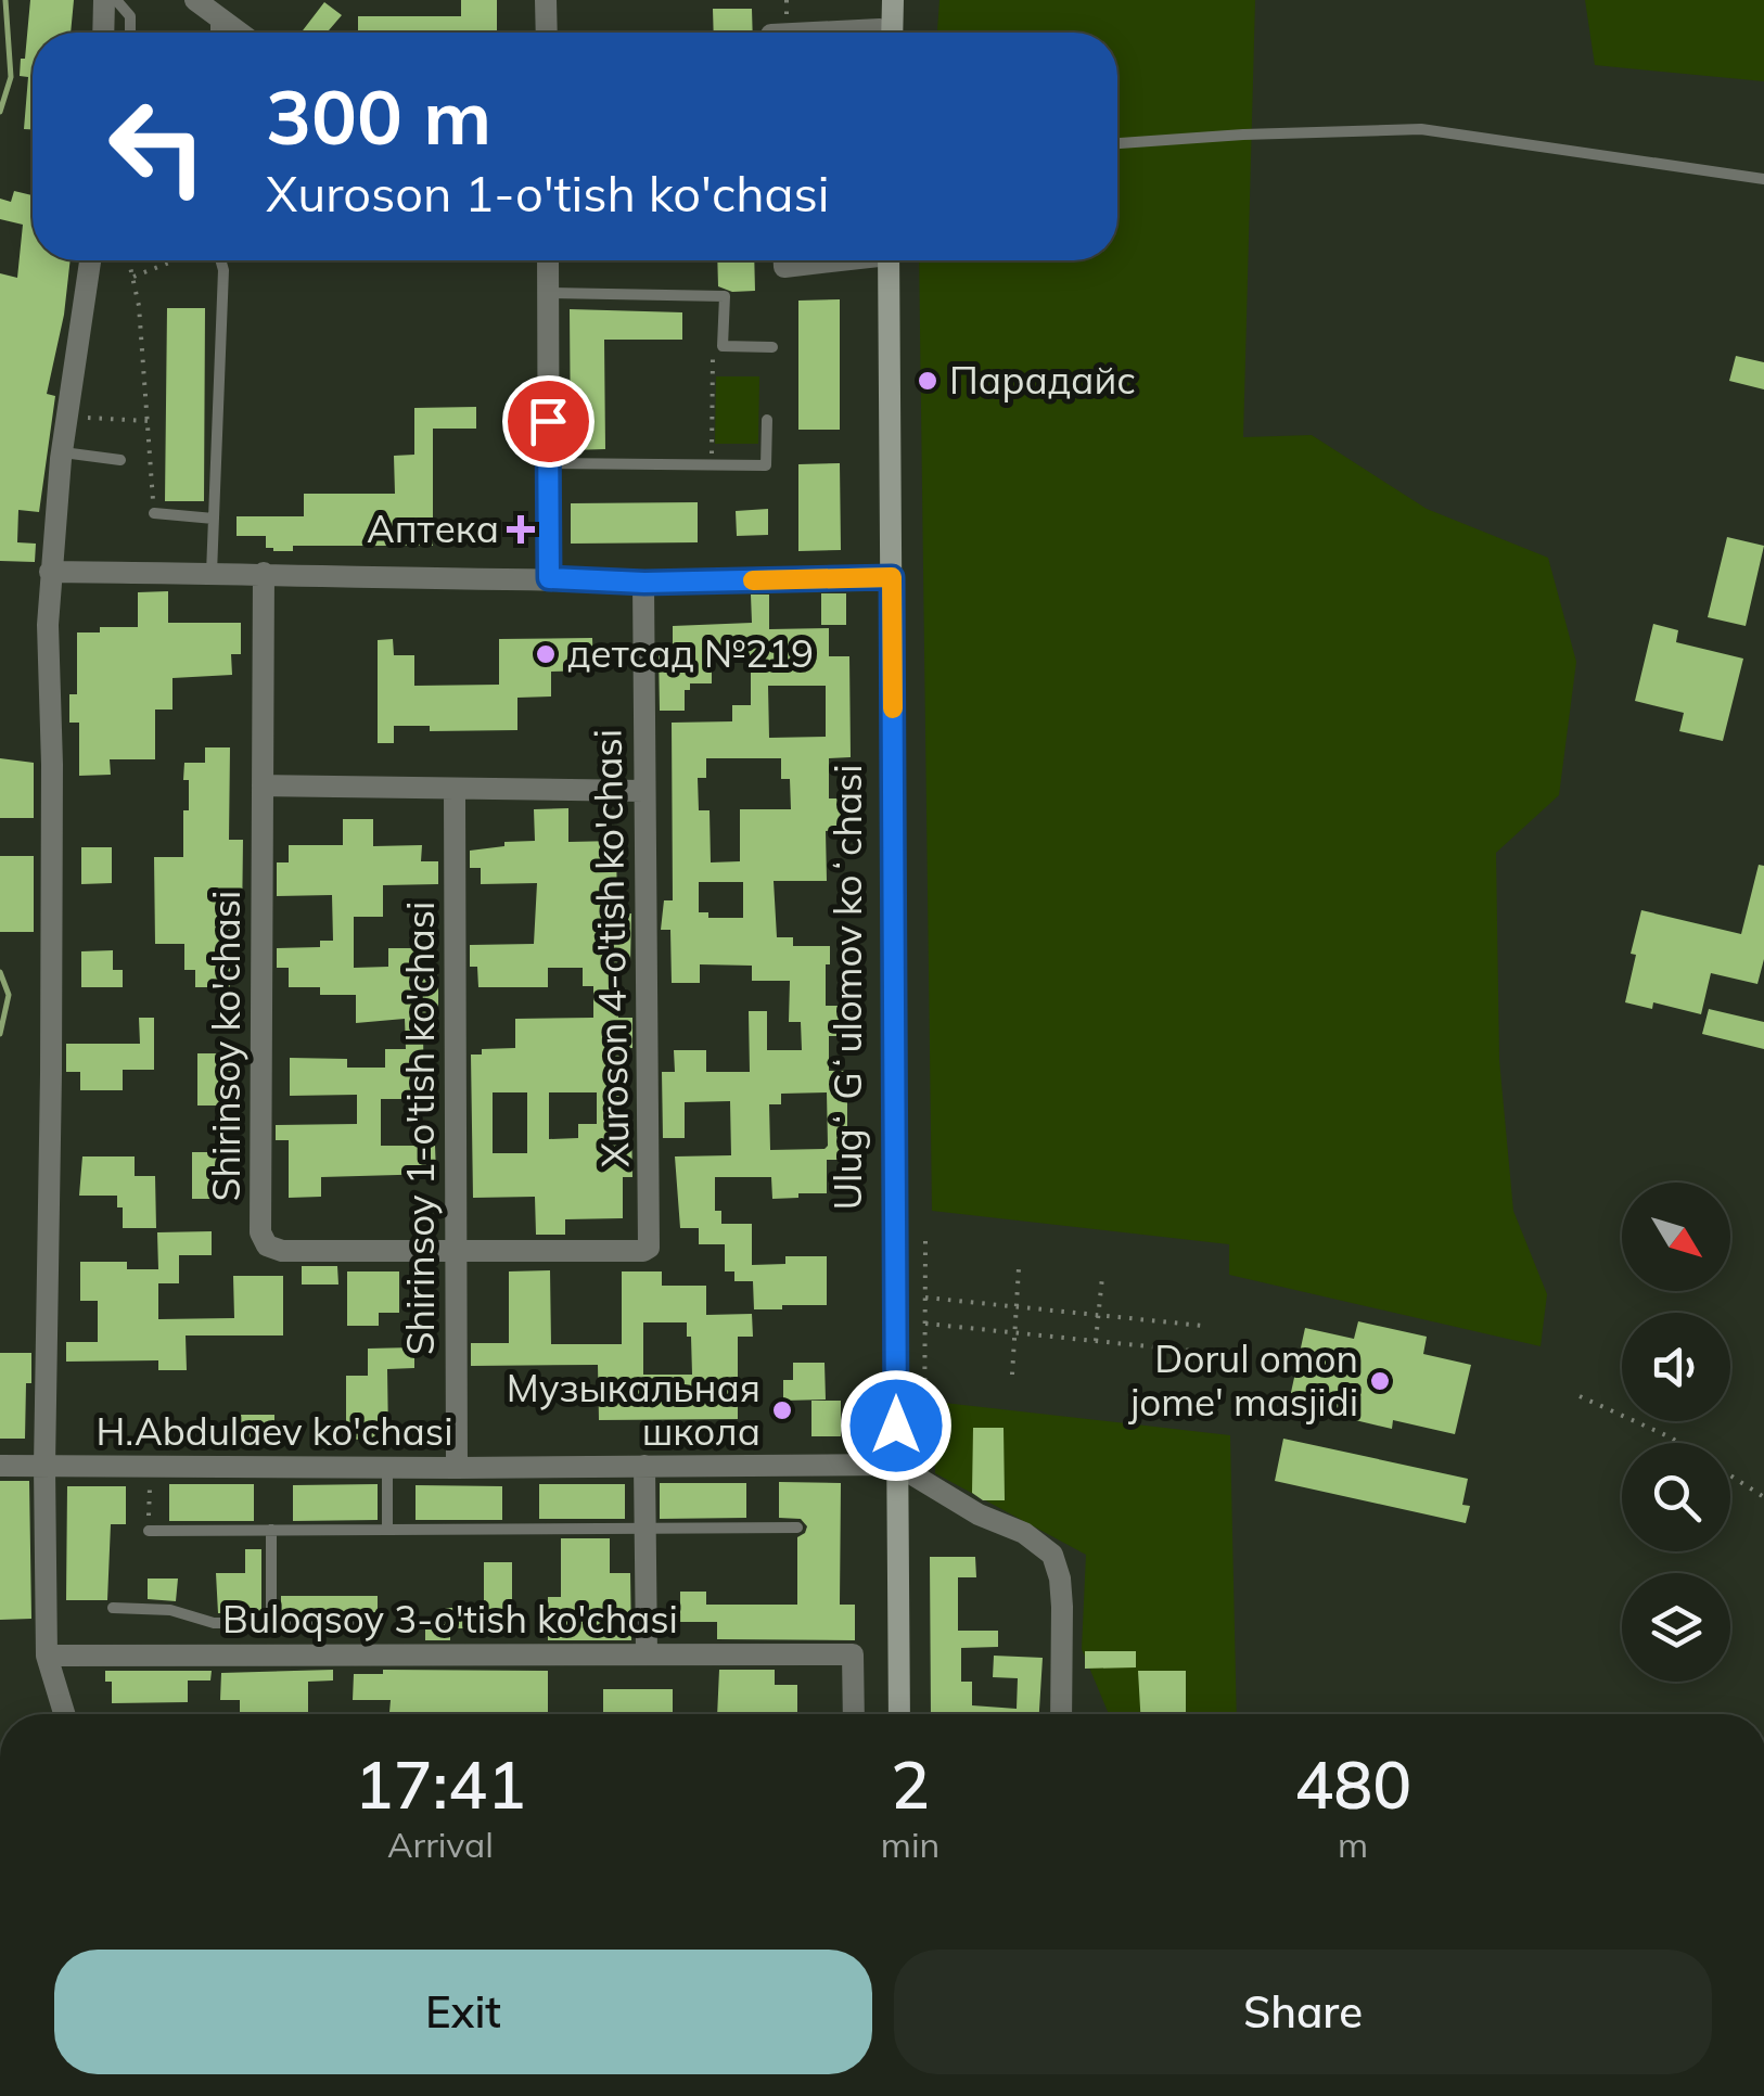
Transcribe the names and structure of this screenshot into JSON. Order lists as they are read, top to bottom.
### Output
{
  "streets": {
    "main road": ["Ulugʻ Gʻulomov koʻchasi"],
    "street": [
      "Xuroson 4-o'tish ko'chasi",
      "Shirinsoy ko'chasi",
      "Shirinsoy 1-o'tish ko'chasi",
      "H.Abdulaev ko'chasi",
      "Buloqsoy 3-o'tish ko'chasi"
    ]
  },
  "crossings": [
    ["Xuroson 4-o'tish ko'chasi", "Shirinsoy ko'chasi"],
    ["Ulugʻ Gʻulomov koʻchasi", "H.Abdulaev ko'chasi"],
    ["Shirinsoy ko'chasi", "Shirinsoy 1-o'tish ko'chasi"],
    ["Shirinsoy 1-o'tish ko'chasi", "H.Abdulaev ko'chasi"]
  ],
  "places": {
    "other": [
      "Парадайс",
      "детсад №219",
      "Dorul omon jome' masjidi",
      "Музыкальная школа"
    ],
    "health": ["Аптека"]
  },
  "north": "bottom right",
  "page": {
    "turn": ["300 m", "Хuroson 1-o'tish ko'chasi"],
    "eta": [
      "17:41",
      "Arrival",
      "2",
      "min",
      "480",
      "m"
    ],
    "buttons": ["Exit", "Share"]
  }
}
